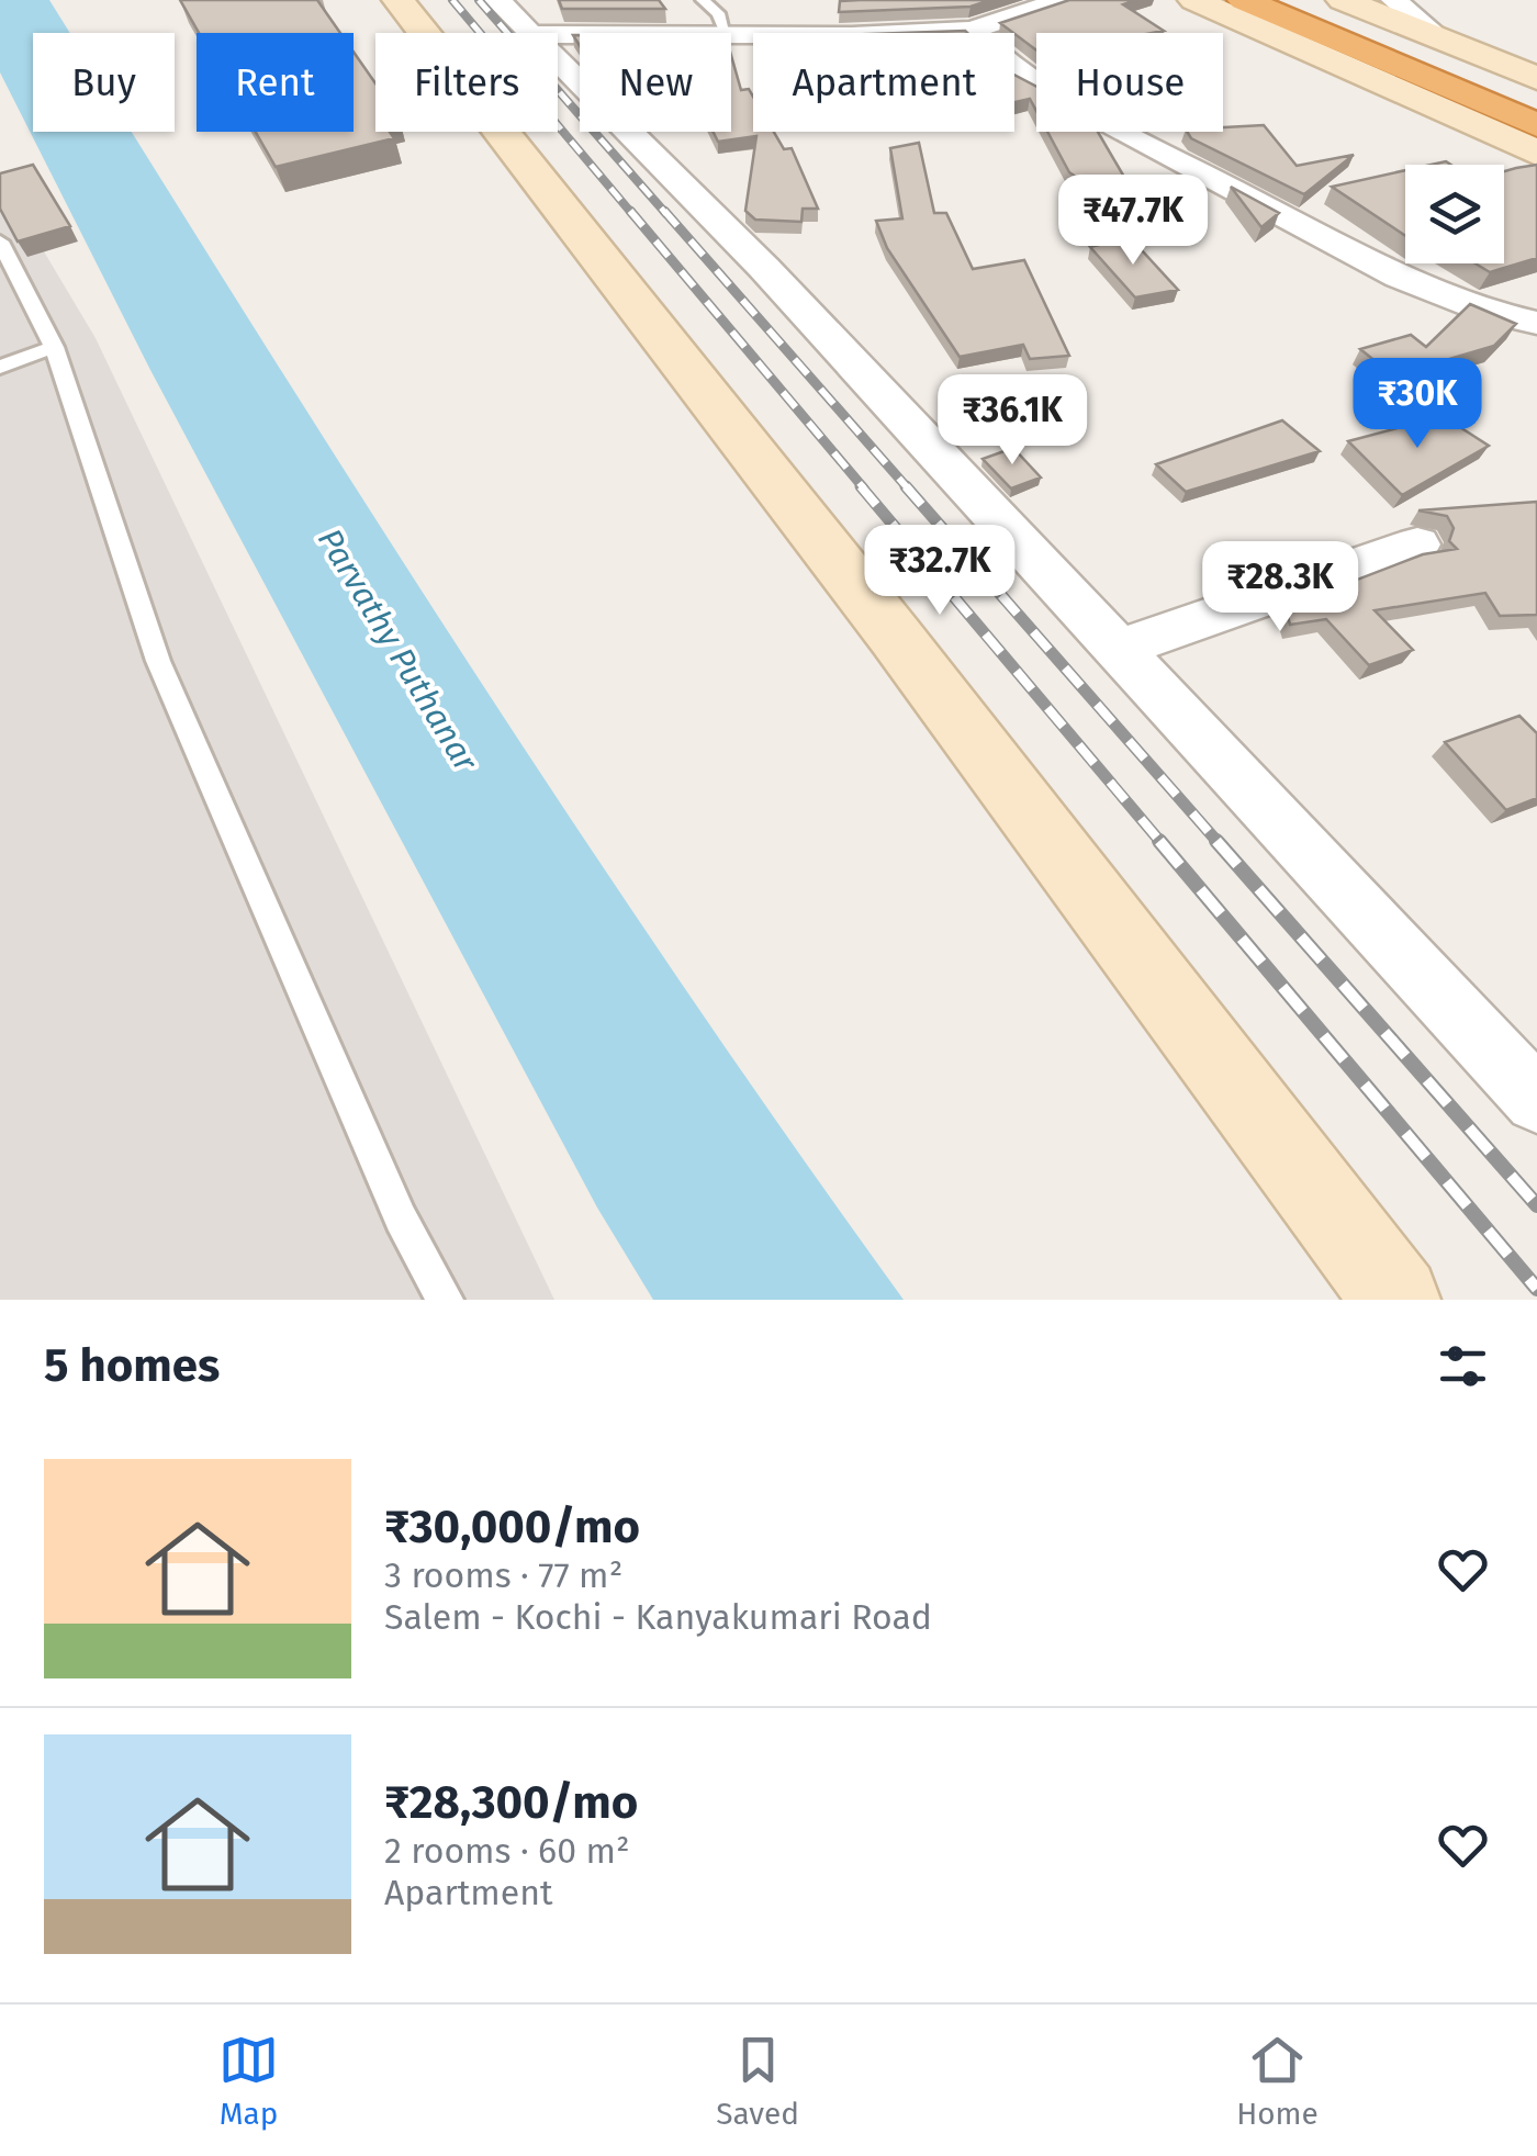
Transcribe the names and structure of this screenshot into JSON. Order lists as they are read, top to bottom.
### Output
{
  "water": ["Parvathy Puthanar"],
  "page": {
    "chip": [
      "Buy",
      "Rent",
      "Filters",
      "New",
      "Apartment",
      "House"
    ],
    "price": [
      "₹47.7K",
      "₹30K",
      "₹36.1K",
      "₹32.7K",
      "₹28.3K"
    ],
    "heading": "5 homes",
    "list": [
      {
        "name": "₹30,000/mo",
        "note": "3 rooms · 77 m² · Salem - Kochi - Kanyakumari Road"
      },
      {
        "name": "₹28,300/mo",
        "note": "2 rooms · 60 m² · Apartment"
      }
    ],
    "tabs": ["Map", "Saved", "Home"]
  }
}
